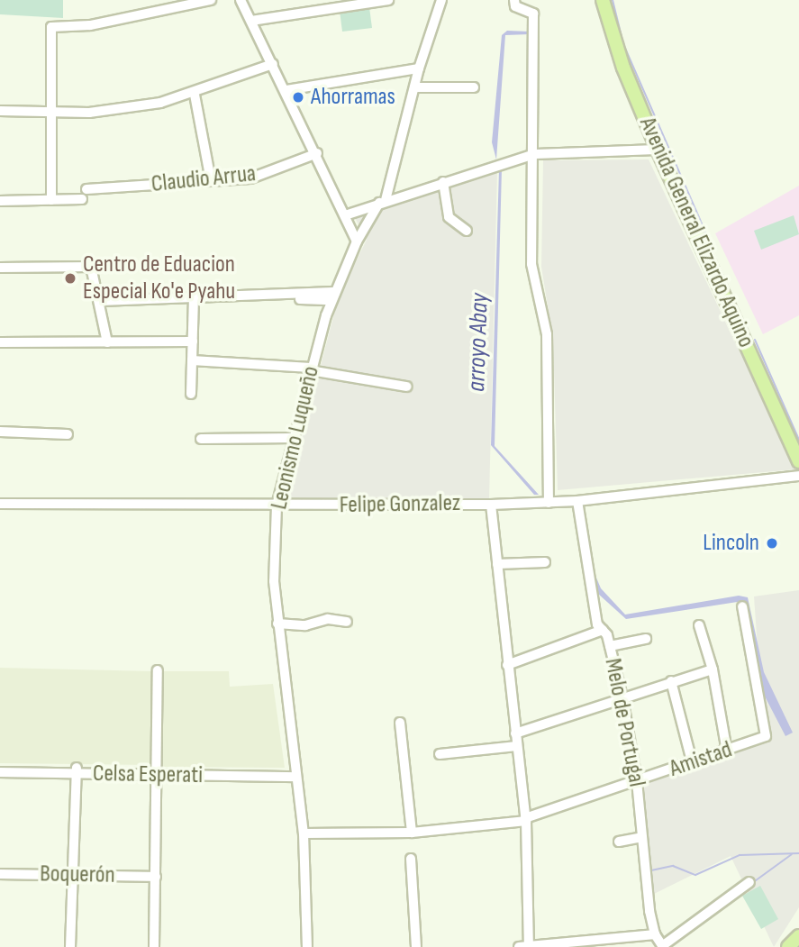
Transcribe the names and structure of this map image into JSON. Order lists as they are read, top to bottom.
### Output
{
  "streets": {
    "main road": ["Avenida General Elizardo Aquino"],
    "street": [
      "Claudio Arrua",
      "Leonismo Luqueño",
      "Felipe Gonzalez",
      "Melo de Portugal",
      "Amistad",
      "Celsa Esperati",
      "Boquerón"
    ]
  },
  "crossings": [
    ["Leonismo Luqueño", "Felipe Gonzalez"],
    ["Leonismo Luqueño", "Amistad"],
    ["Leonismo Luqueño", "Celsa Esperati"],
    ["Felipe Gonzalez", "Melo de Portugal"],
    ["Melo de Portugal", "Amistad"]
  ],
  "water": ["arroyo Abay"],
  "places": ["Ahorramas", "Centro de Eduacion Especial Ko'e Pyahu", "Lincoln"]
}
